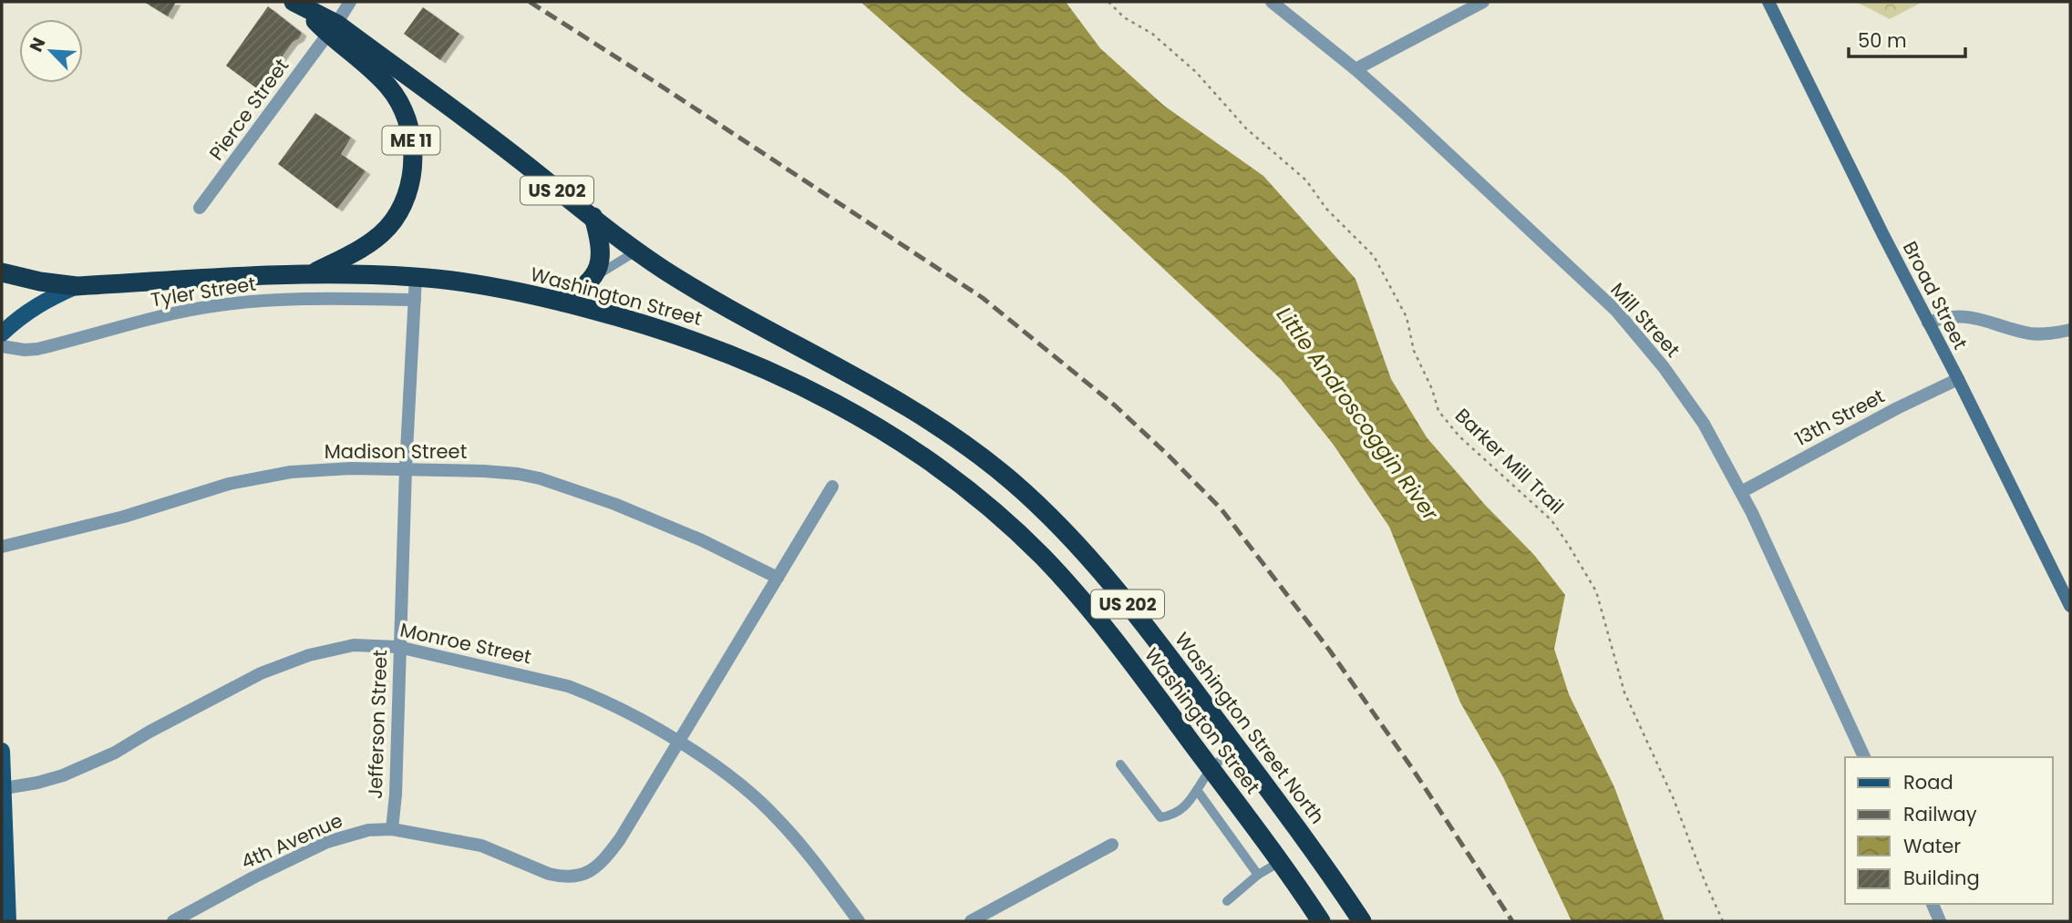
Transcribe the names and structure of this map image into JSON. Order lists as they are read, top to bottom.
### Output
{
  "streets": {
    "highway": [
      "ME 11",
      "US 202",
      "Washington Street",
      "Washington Street North"
    ],
    "street": [
      "Pierce Street",
      "Tyler Street",
      "Broad Street",
      "Mill Street",
      "13th Street",
      "Madison Street",
      "Monroe Street",
      "Jefferson Street",
      "4th Avenue"
    ],
    "path": ["Barker Mill Trail"]
  },
  "crossings": [
    ["Pierce Street", "ME 11"],
    ["Pierce Street", "Washington Street"],
    ["ME 11", "Washington Street"],
    ["Tyler Street", "Jefferson Street"],
    ["Broad Street", "13th Street"],
    ["Washington Street", "Jefferson Street"],
    ["Washington Street", "Washington Street North"],
    ["Mill Street", "13th Street"],
    ["Madison Street", "Jefferson Street"],
    ["Monroe Street", "Jefferson Street"],
    ["Monroe Street", "4th Avenue"],
    ["Jefferson Street", "4th Avenue"]
  ],
  "water": ["Little Androscoggin River"],
  "legend": [
    "Road",
    "Railway",
    "Water",
    "Building"
  ],
  "scale_bar": "50 m",
  "north": "top left"
}
